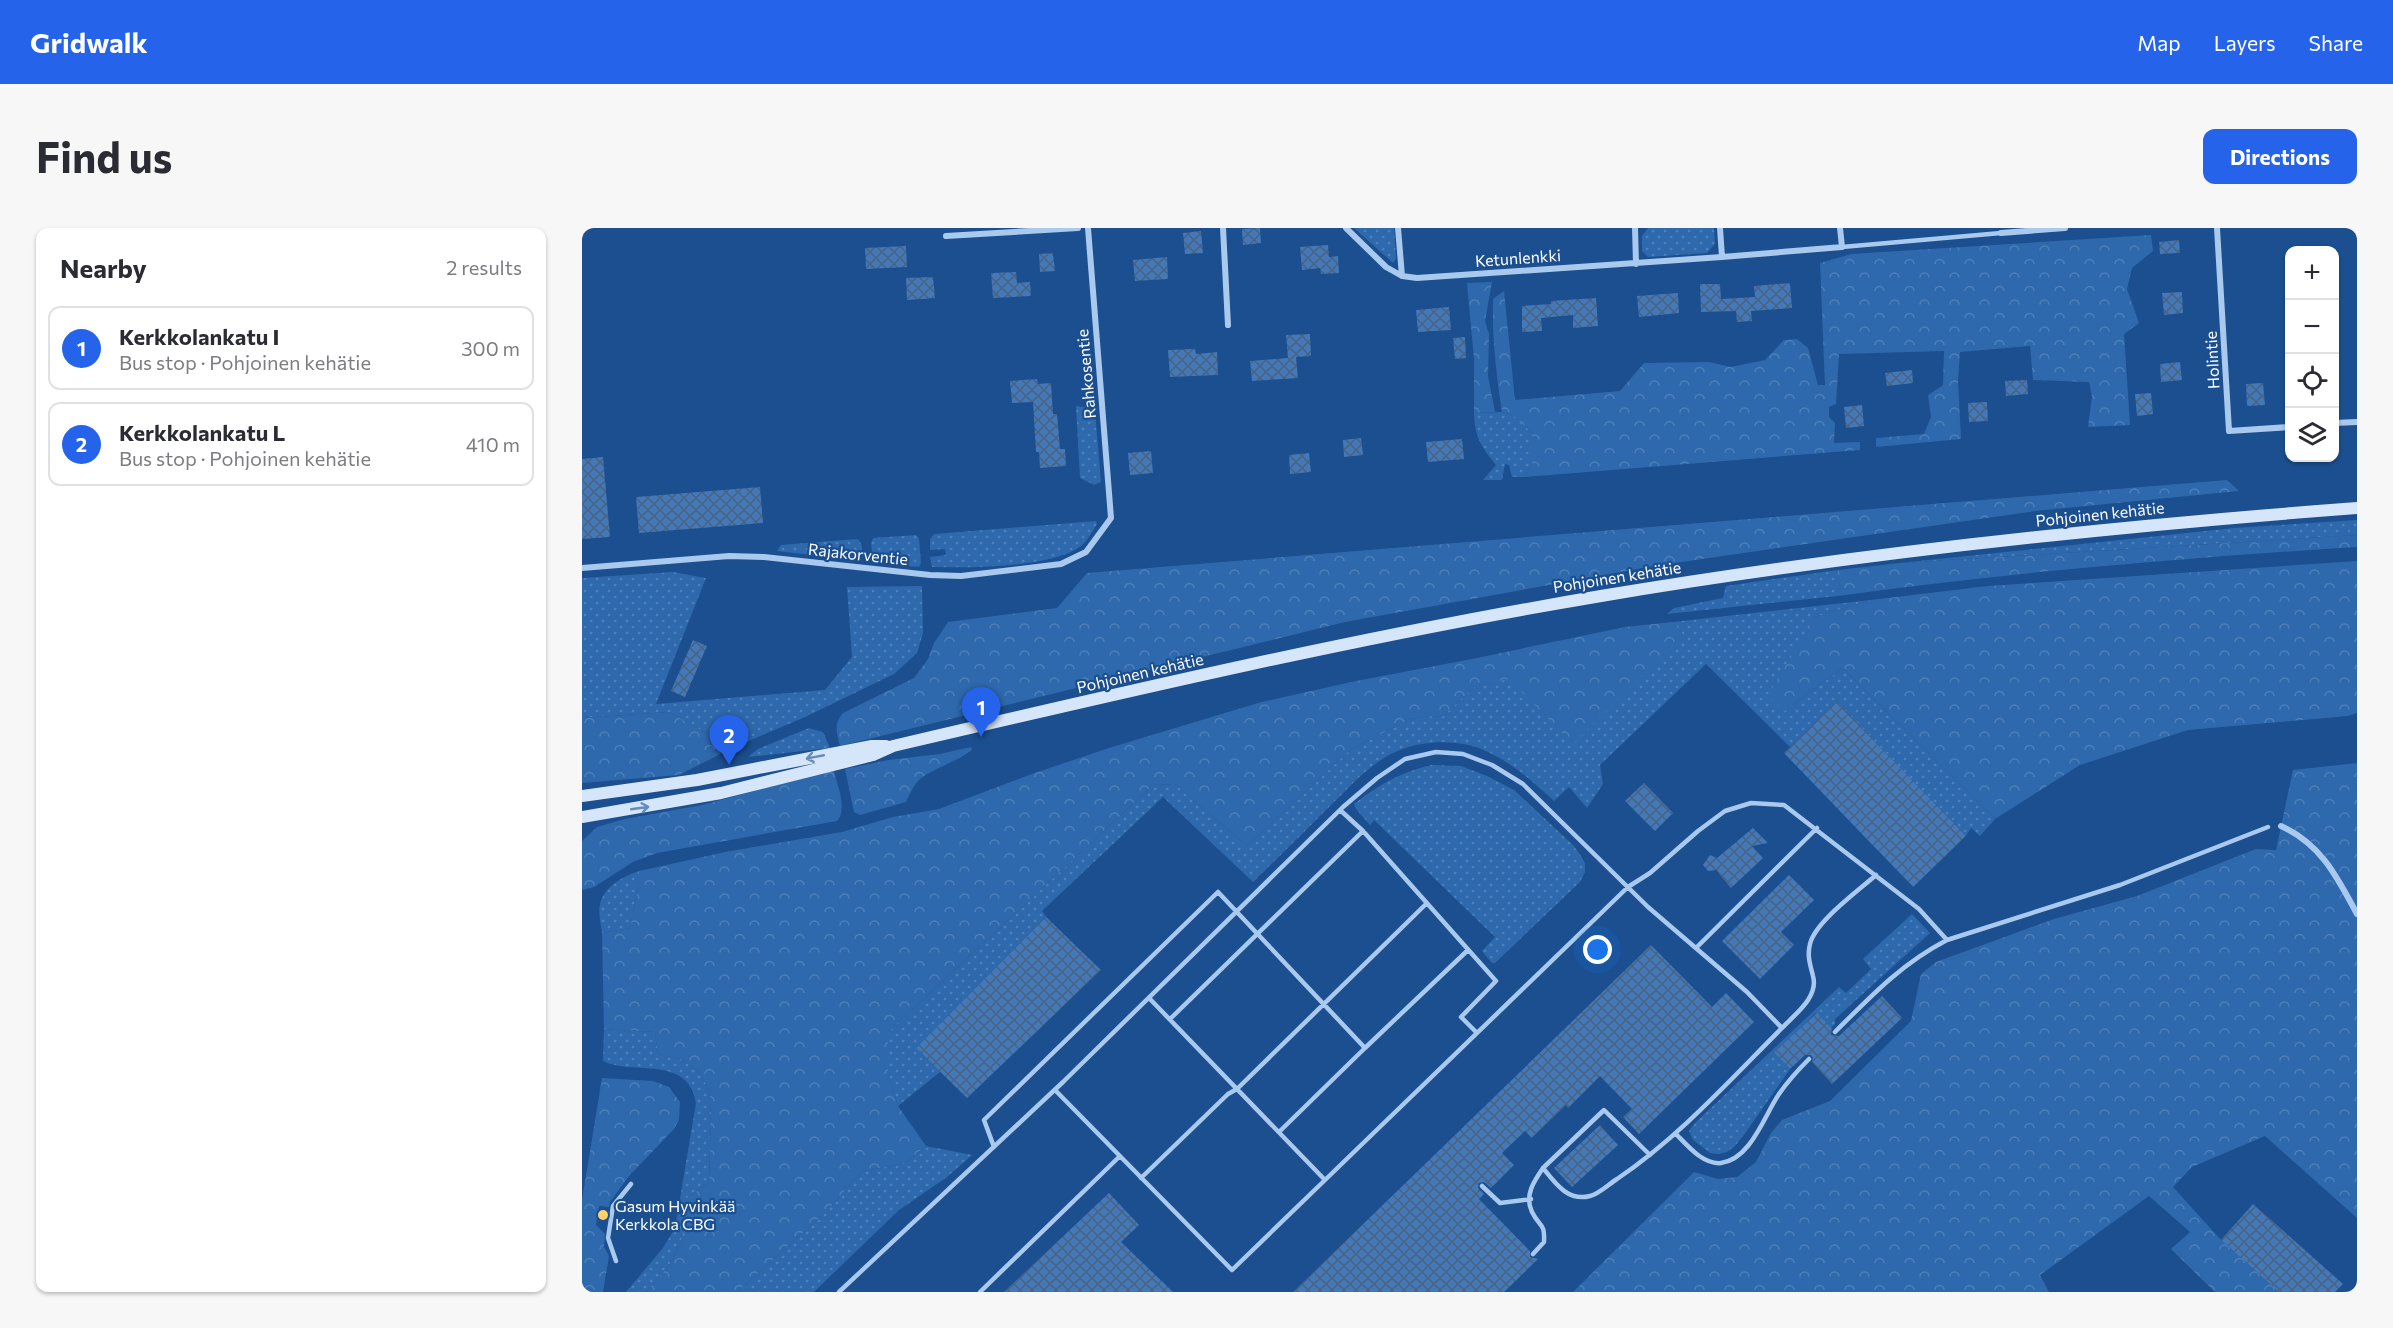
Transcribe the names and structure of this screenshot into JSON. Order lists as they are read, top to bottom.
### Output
{
  "streets": {
    "main road": ["Pohjoinen kehätie"],
    "street": [
      "Ketunlenkki",
      "Holintie",
      "Rahkosentie",
      "Rajakorventie"
    ]
  },
  "crossings": [
    ["Rahkosentie", "Rajakorventie"]
  ],
  "places": ["Gasum Hyvinkää Kerkkola CBG"],
  "page": {
    "header": "Gridwalk",
    "nav": ["Map", "Layers", "Share"],
    "buttons": "Directions",
    "title": "Find us",
    "heading": ["Nearby", "2 results"],
    "map_buttons": ["+", "−"],
    "list": [
      {
        "mark": "1",
        "name": "Kerkkolankatu I",
        "note": "Bus stop · Pohjoinen kehätie",
        "value": "300 m"
      },
      {
        "mark": "2",
        "name": "Kerkkolankatu L",
        "note": "Bus stop · Pohjoinen kehätie",
        "value": "410 m"
      }
    ],
    "pins": ["1", "2"]
  }
}
